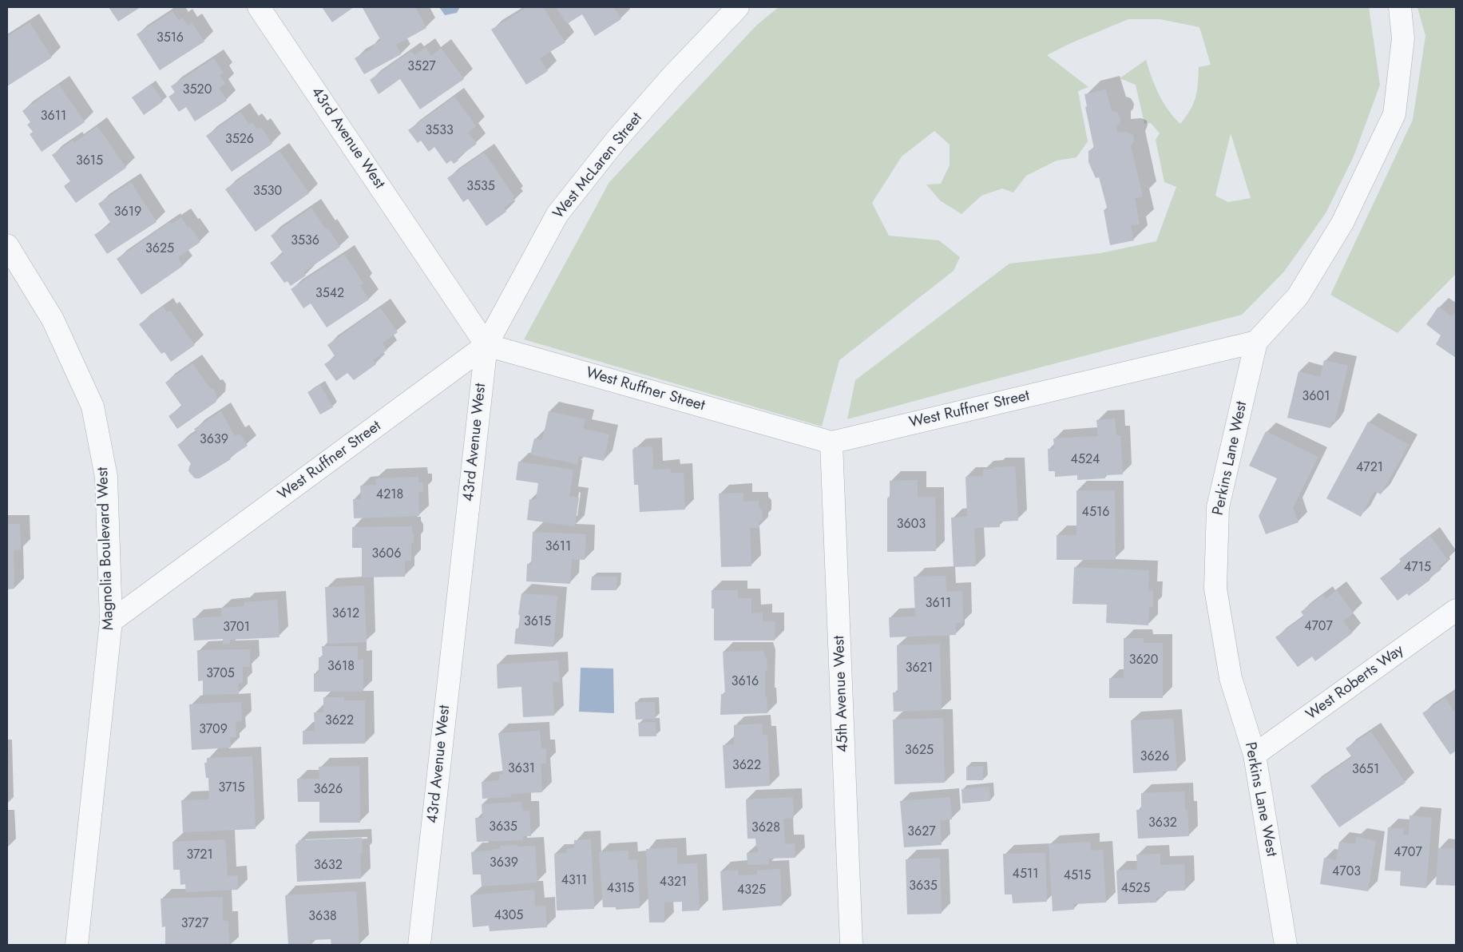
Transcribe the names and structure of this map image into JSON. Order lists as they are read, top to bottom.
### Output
{
  "streets": {
    "street": [
      "43rd Avenue West",
      "West McLaren Street",
      "West Ruffner Street",
      "Perkins Lane West",
      "Magnolia Boulevard West",
      "West Roberts Way",
      "45th Avenue West"
    ]
  },
  "crossings": [
    ["43rd Avenue West", "West McLaren Street"],
    ["43rd Avenue West", "West Ruffner Street"],
    ["West McLaren Street", "West Ruffner Street"],
    ["West Ruffner Street", "Perkins Lane West"],
    ["West Ruffner Street", "Magnolia Boulevard West"],
    ["West Ruffner Street", "45th Avenue West"],
    ["Perkins Lane West", "West Roberts Way"]
  ],
  "house_numbers": [
    "3516",
    "3527",
    "3520",
    "3611",
    "3533",
    "3526",
    "3615",
    "3535",
    "3530",
    "3619",
    "3536",
    "3625",
    "3542",
    "3601",
    "3639",
    "4524",
    "4721",
    "4218",
    "4516",
    "3603",
    "3611",
    "3606",
    "4715",
    "3611",
    "3612",
    "3615",
    "4707",
    "3701",
    "3620",
    "3618",
    "3621",
    "3705",
    "3616",
    "3622",
    "3709",
    "3625",
    "3626",
    "3622",
    "3631",
    "3651",
    "3715",
    "3626",
    "3632",
    "3635",
    "3628",
    "3627",
    "4707",
    "3721",
    "3639",
    "3632",
    "4703",
    "4511",
    "4515",
    "4311",
    "4321",
    "3635",
    "4315",
    "4525",
    "4325",
    "4305",
    "3638",
    "3727"
  ]
}
